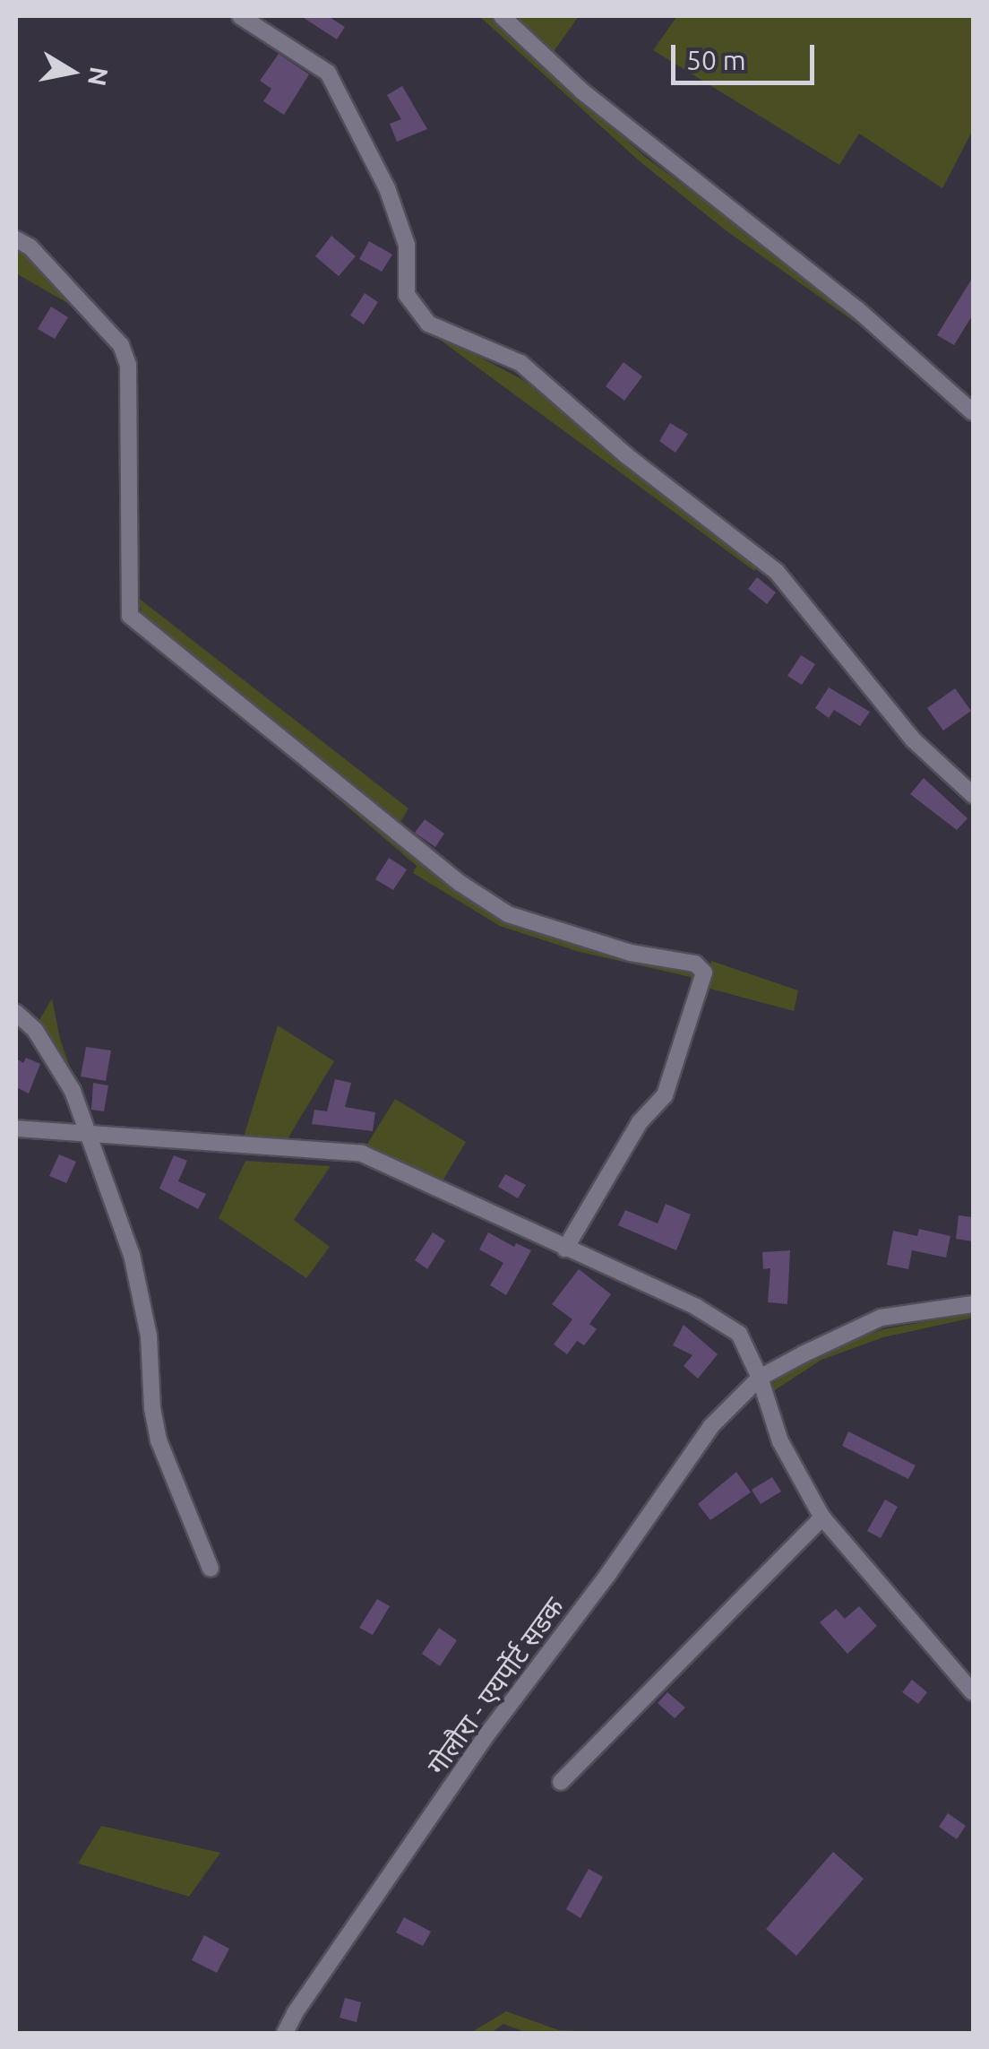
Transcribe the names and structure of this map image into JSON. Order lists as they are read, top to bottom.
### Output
{
  "streets": {
    "street": ["गोलौरा - एयर्पोर्ट सडक"]
  },
  "scale_bar": "50 m",
  "north": "right"
}
